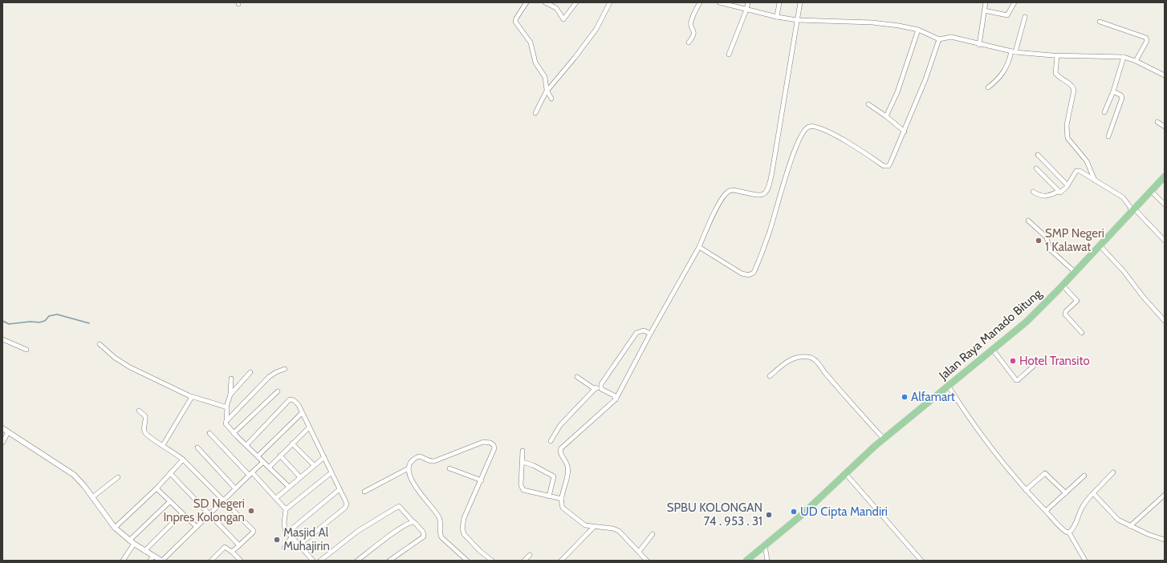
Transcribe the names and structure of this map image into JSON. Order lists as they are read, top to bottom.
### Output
{
  "streets": {
    "highway": ["Jalan Raya Manado Bitung"]
  },
  "places": [
    "SMP Negeri 1 Kalawat",
    "Hotel Transito",
    "Alfamart",
    "SD Negeri Inpres Kolongan",
    "UD Cipta Mandiri",
    "SPBU KOLONGAN 74 . 953 . 31",
    "Masjid Al Muhajirin"
  ]
}
